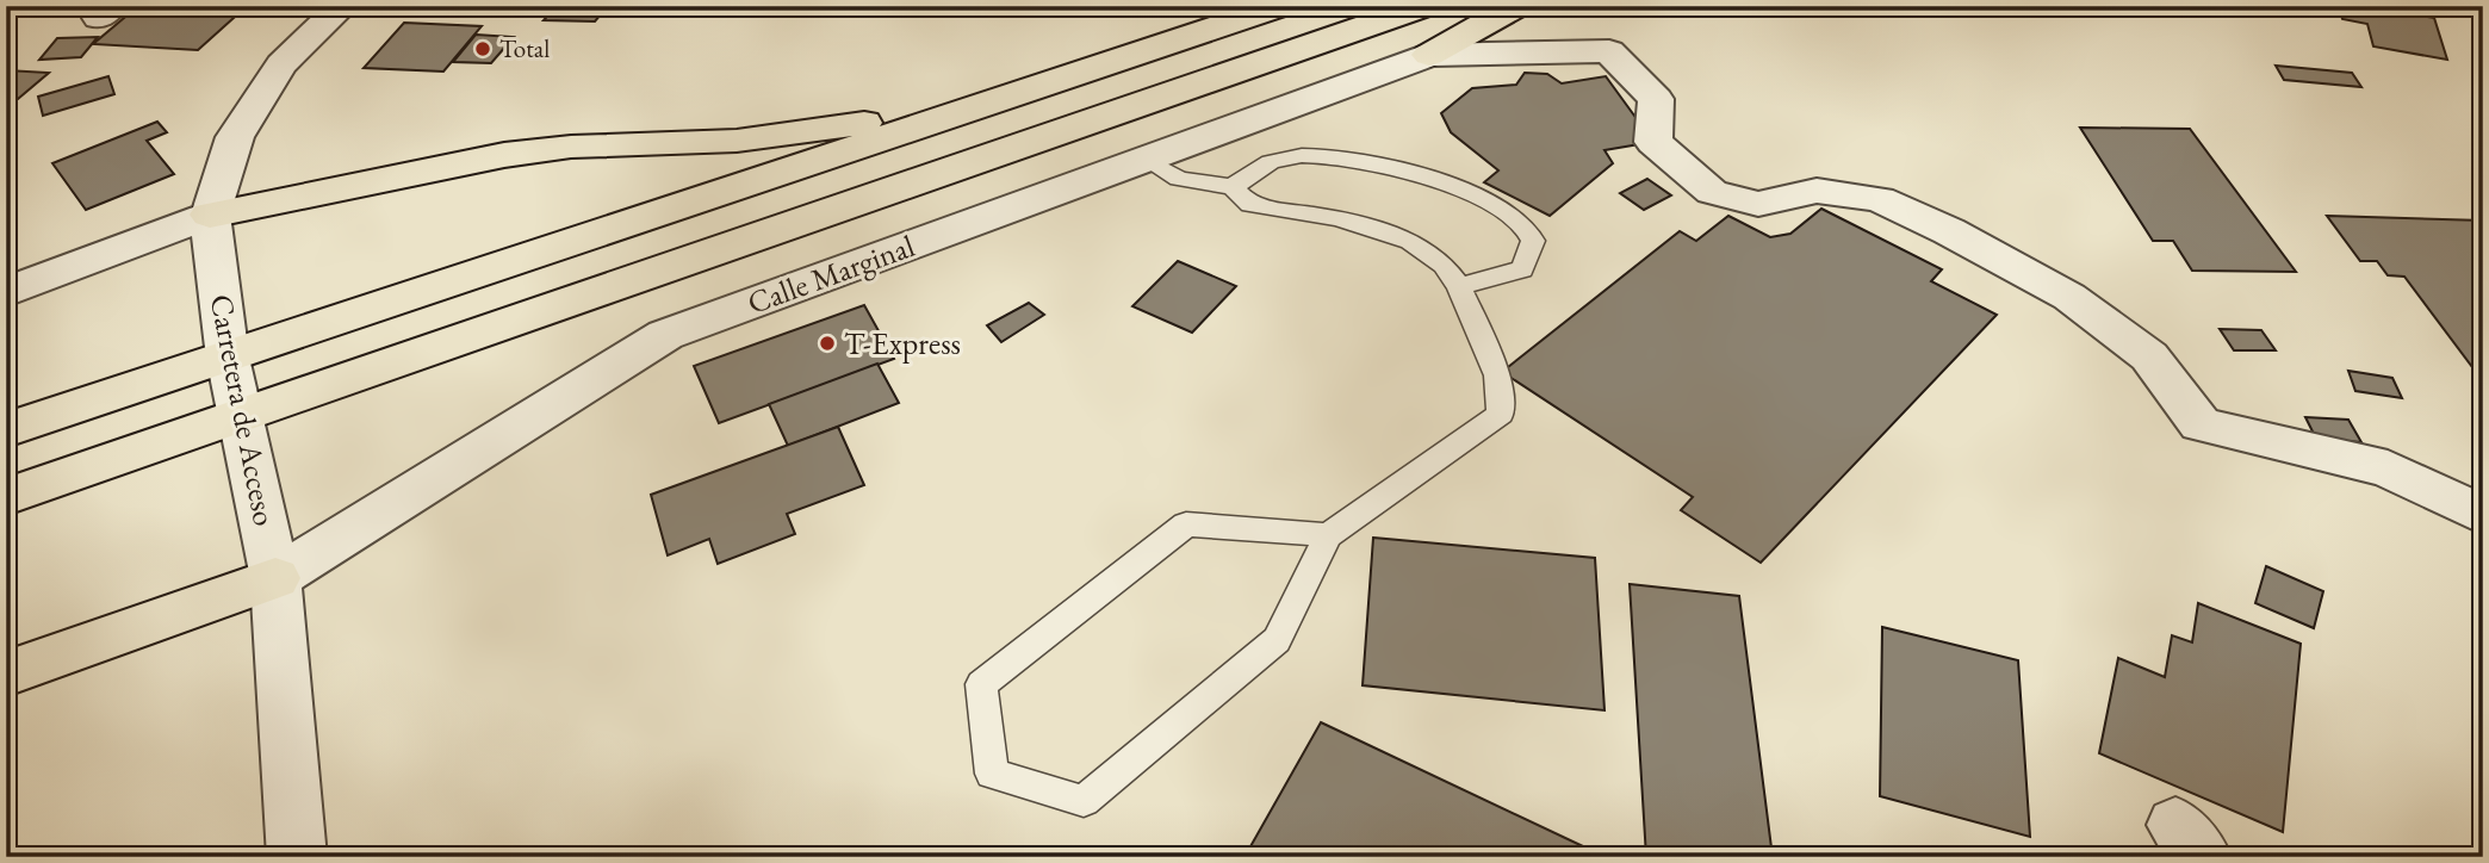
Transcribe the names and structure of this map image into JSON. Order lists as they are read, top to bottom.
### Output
{
  "streets": {
    "street": ["Calle Marginal", "Carretera de Acceso"]
  },
  "crossings": [
    ["Calle Marginal", "Carretera de Acceso"]
  ],
  "places": ["Total", "T-Express"]
}
